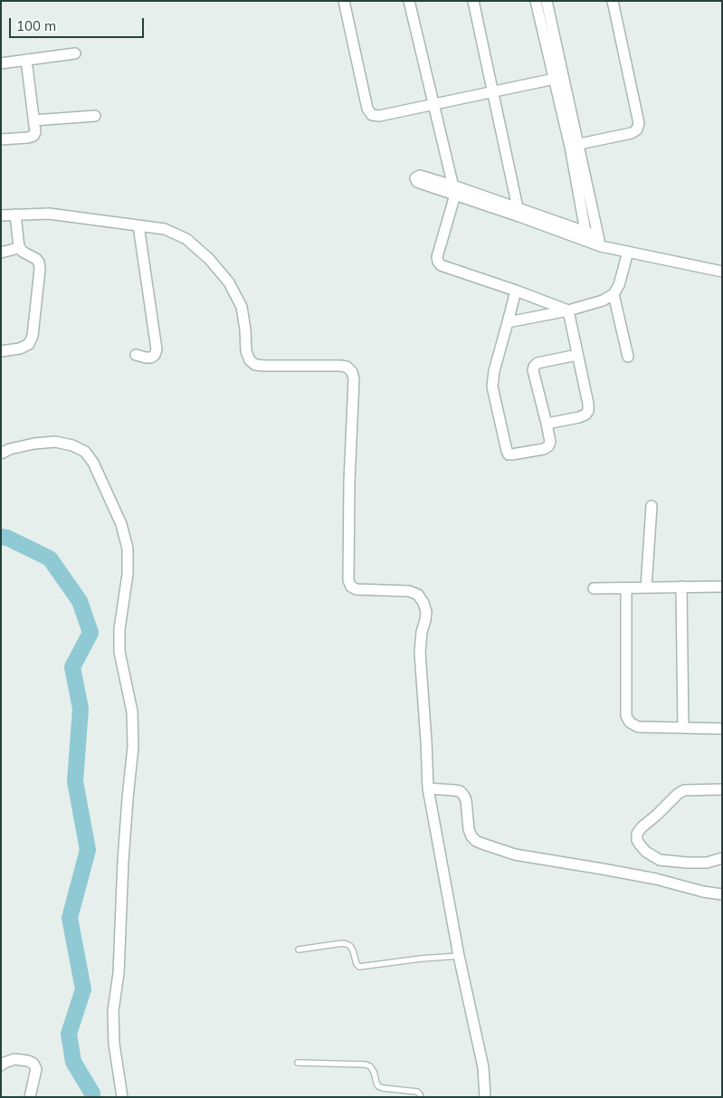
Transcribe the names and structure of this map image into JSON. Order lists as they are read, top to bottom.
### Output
{
  "scale_bar": "100 m"
}
